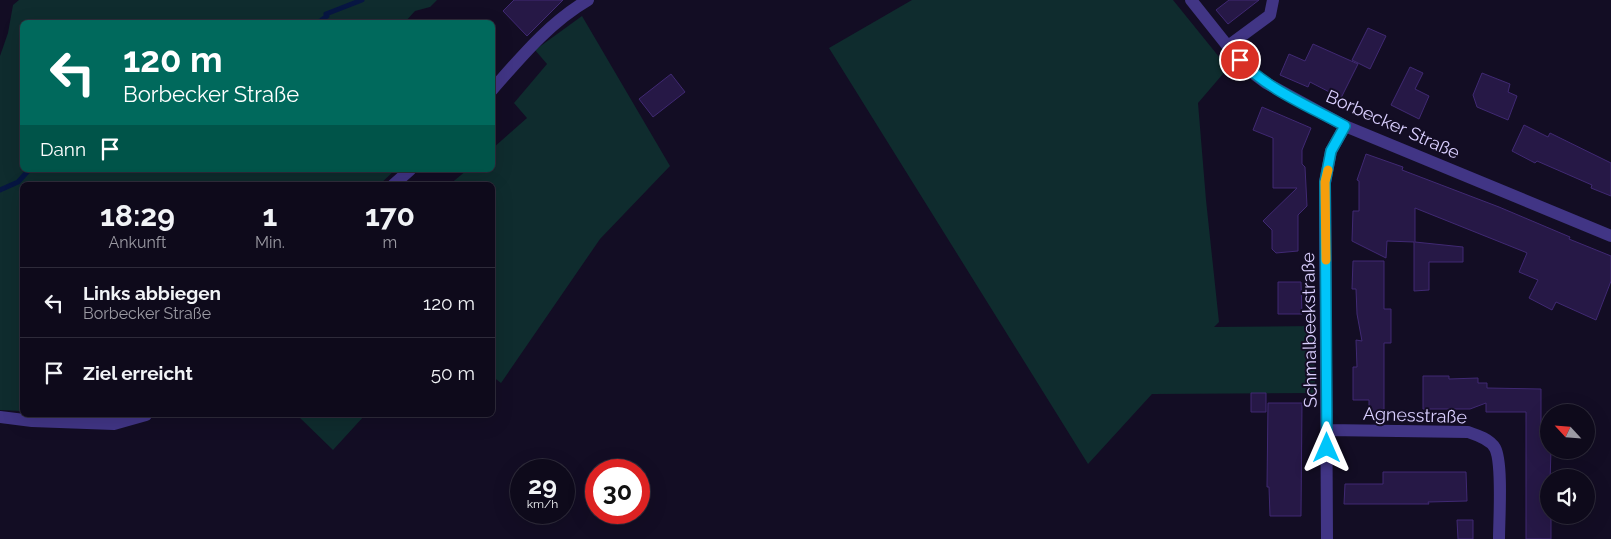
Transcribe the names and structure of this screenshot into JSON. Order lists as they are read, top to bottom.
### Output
{
  "streets": {
    "street": ["Borbecker Straße", "Schmalbeekstraße", "Agnesstraße"]
  },
  "crossings": [
    ["Borbecker Straße", "Schmalbeekstraße"],
    ["Schmalbeekstraße", "Agnesstraße"]
  ],
  "north": "top left",
  "page": {
    "turn": ["120 m", "Borbecker Straße"],
    "then": "Dann",
    "eta": [
      "18:29",
      "Ankunft",
      "1",
      "Min.",
      "170",
      "m"
    ],
    "list": [
      {
        "name": "Links abbiegen",
        "note": "Borbecker Straße",
        "value": "120 m"
      },
      {
        "name": "Ziel erreicht",
        "value": "50 m"
      }
    ],
    "speed": "29 km/h",
    "limit": "30"
  }
}
